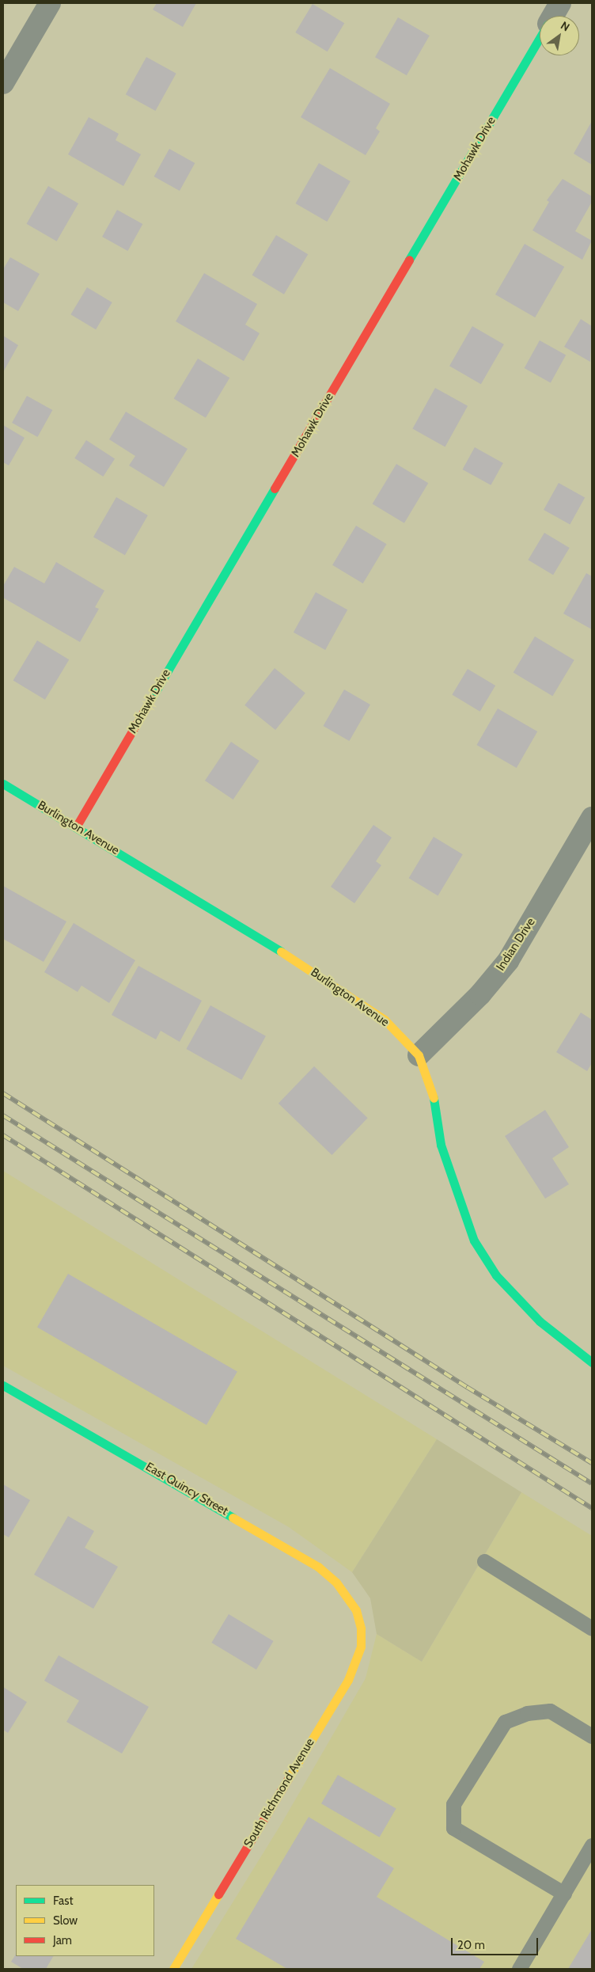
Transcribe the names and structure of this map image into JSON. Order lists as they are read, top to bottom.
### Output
{
  "streets": {
    "street": [
      "Mohawk Drive",
      "Burlington Avenue",
      "Indian Drive",
      "East Quincy Street",
      "South Richmond Avenue"
    ]
  },
  "crossings": [
    ["Mohawk Drive", "Burlington Avenue"],
    ["Burlington Avenue", "Indian Drive"],
    ["East Quincy Street", "South Richmond Avenue"]
  ],
  "legend": ["Fast", "Slow", "Jam"],
  "scale_bar": "20 m",
  "north": "top right"
}
